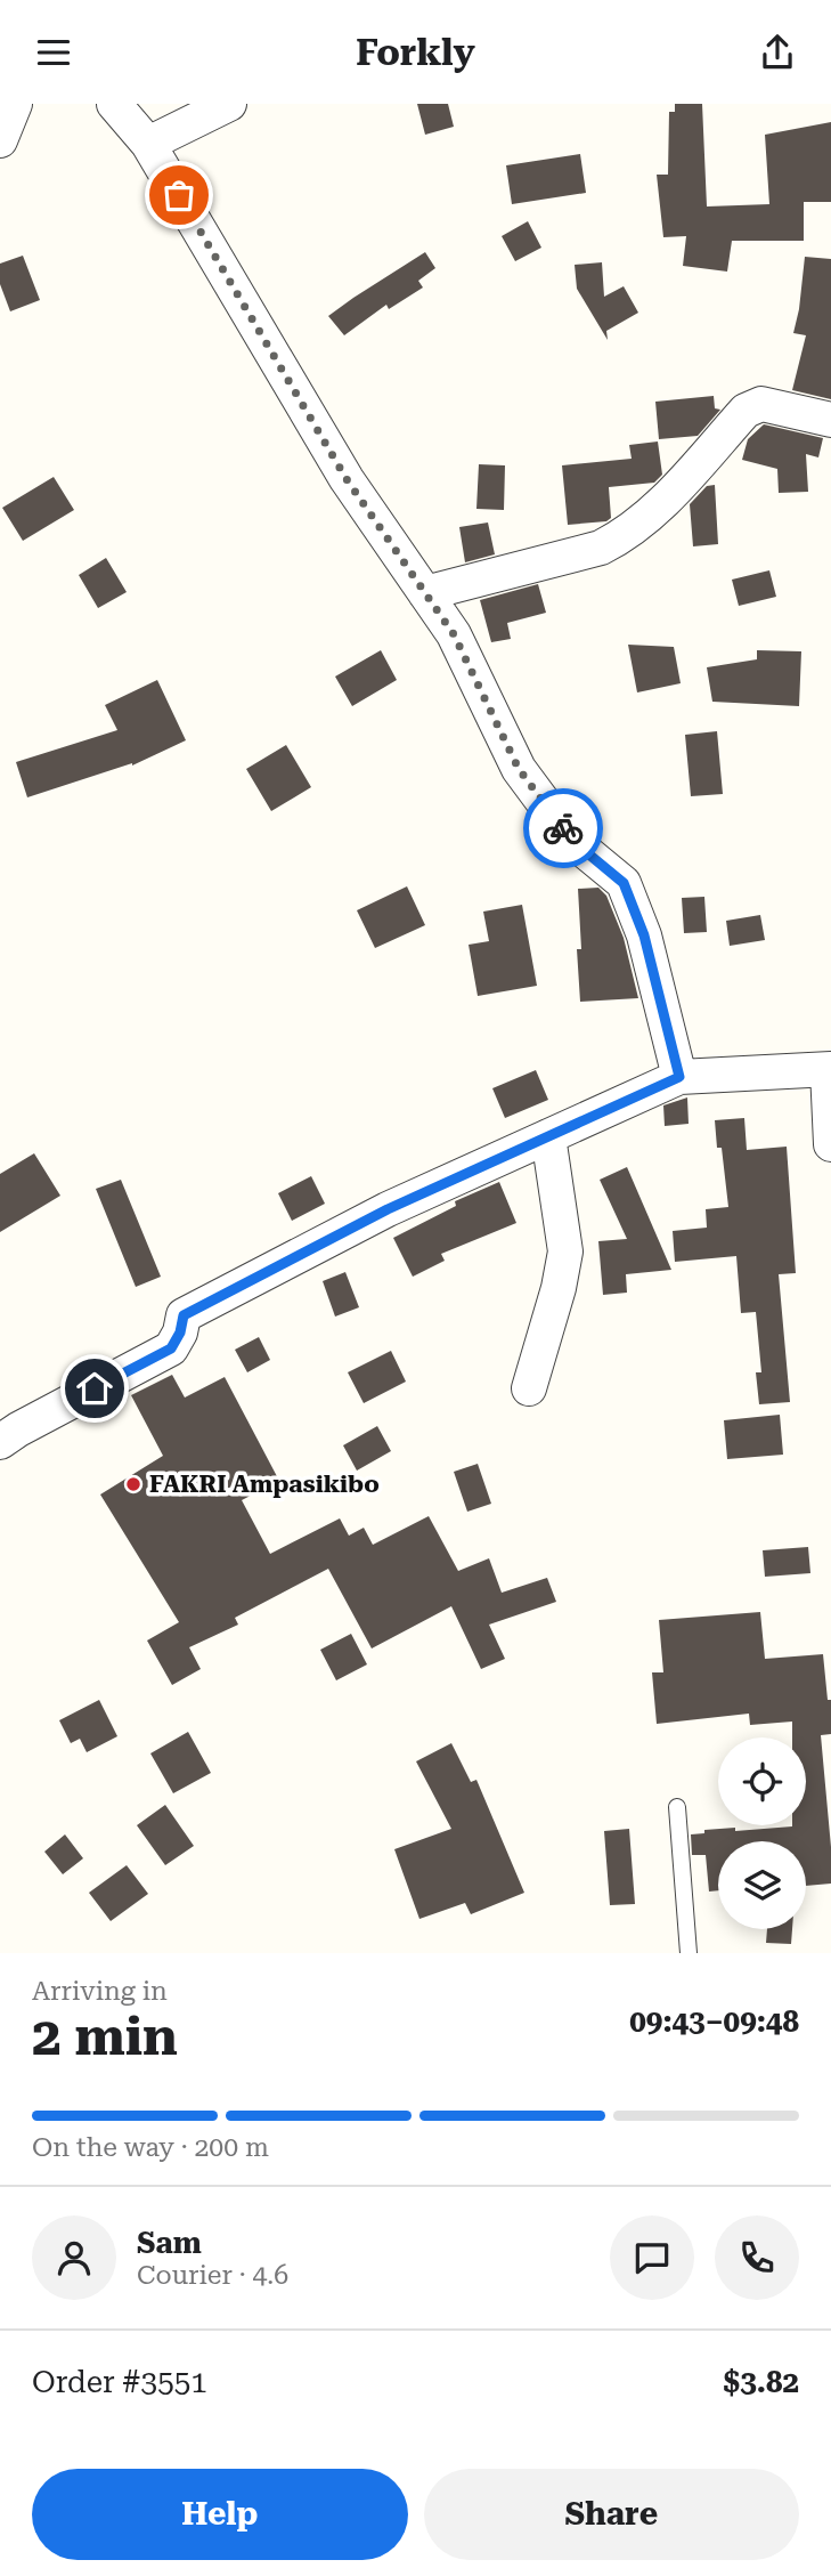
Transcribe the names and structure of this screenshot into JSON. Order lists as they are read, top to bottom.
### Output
{
  "places": ["FAKRI Ampasikibo"],
  "page": {
    "header": "Forkly",
    "heading": ["2 min", "Arriving in", "09:43–09:48"],
    "panel": [
      "Sam",
      "Courier · 4.6",
      "Order #3551",
      "$3.82"
    ],
    "bar": "On the way · 200 m",
    "buttons": ["Help", "Share"]
  }
}
